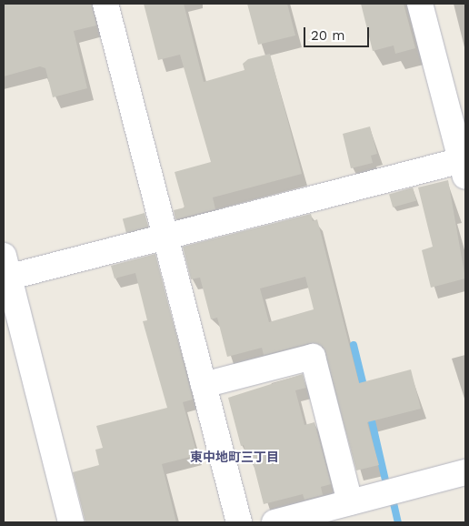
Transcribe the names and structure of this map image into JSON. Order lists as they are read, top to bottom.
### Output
{
  "districts": ["東中地町三丁目"],
  "scale_bar": "20 m"
}
